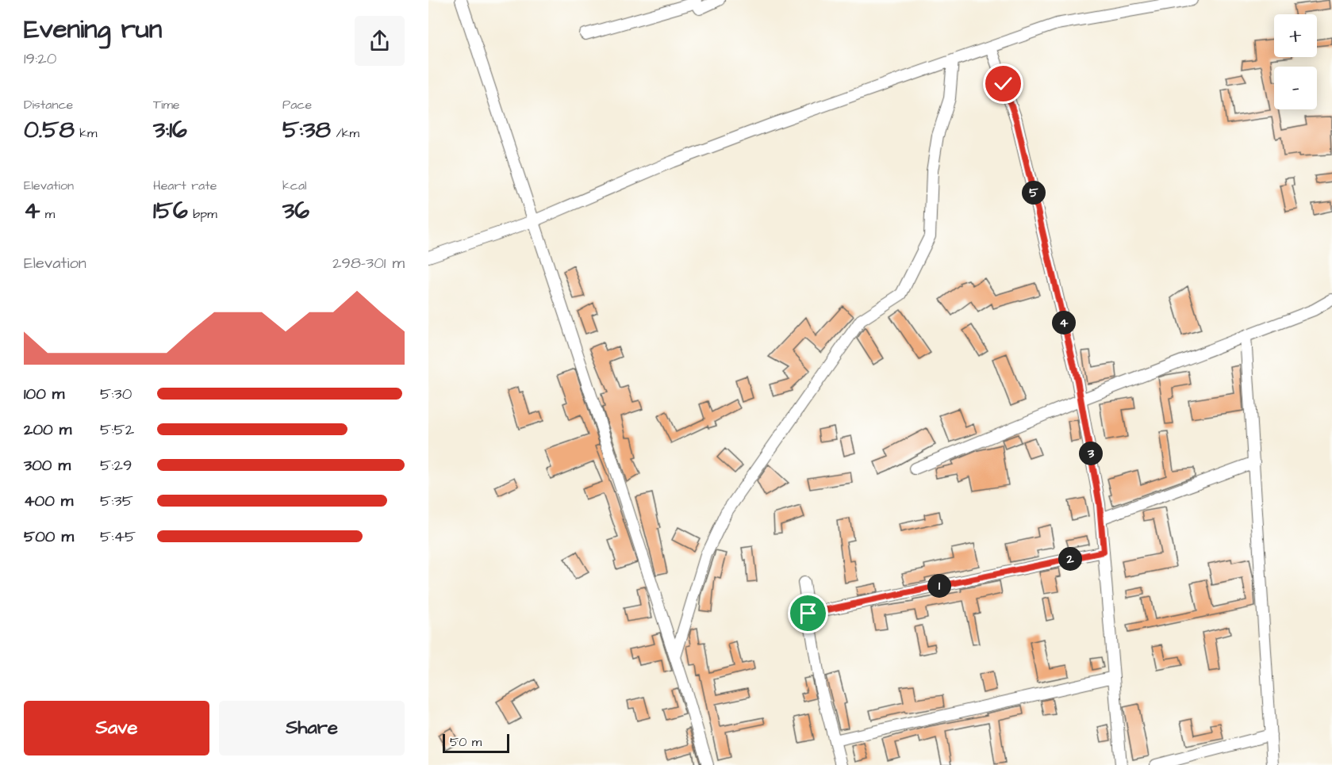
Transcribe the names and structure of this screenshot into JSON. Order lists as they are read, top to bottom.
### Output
{
  "scale_bar": "50 m",
  "page": {
    "heading": ["Evening run", "19:20"],
    "map_buttons": ["+", "−"],
    "stats": [
      ["Distance", "0.58 km"],
      ["Time", "3:16"],
      ["Pace", "5:38 /km"],
      ["Elevation", "4 m"],
      ["Heart rate", "156 bpm"],
      ["kcal", "36"]
    ],
    "pins": [
      "5",
      "4",
      "3",
      "2",
      "1"
    ],
    "chart": ["Elevation", "298–301 m"],
    "list": [
      {
        "name": "100 m",
        "note": "5:30"
      },
      {
        "name": "200 m",
        "note": "5:52"
      },
      {
        "name": "300 m",
        "note": "5:29"
      },
      {
        "name": "400 m",
        "note": "5:35"
      },
      {
        "name": "500 m",
        "note": "5:45"
      }
    ],
    "buttons": ["Save", "Share"],
    "scale": "50 m"
  }
}
